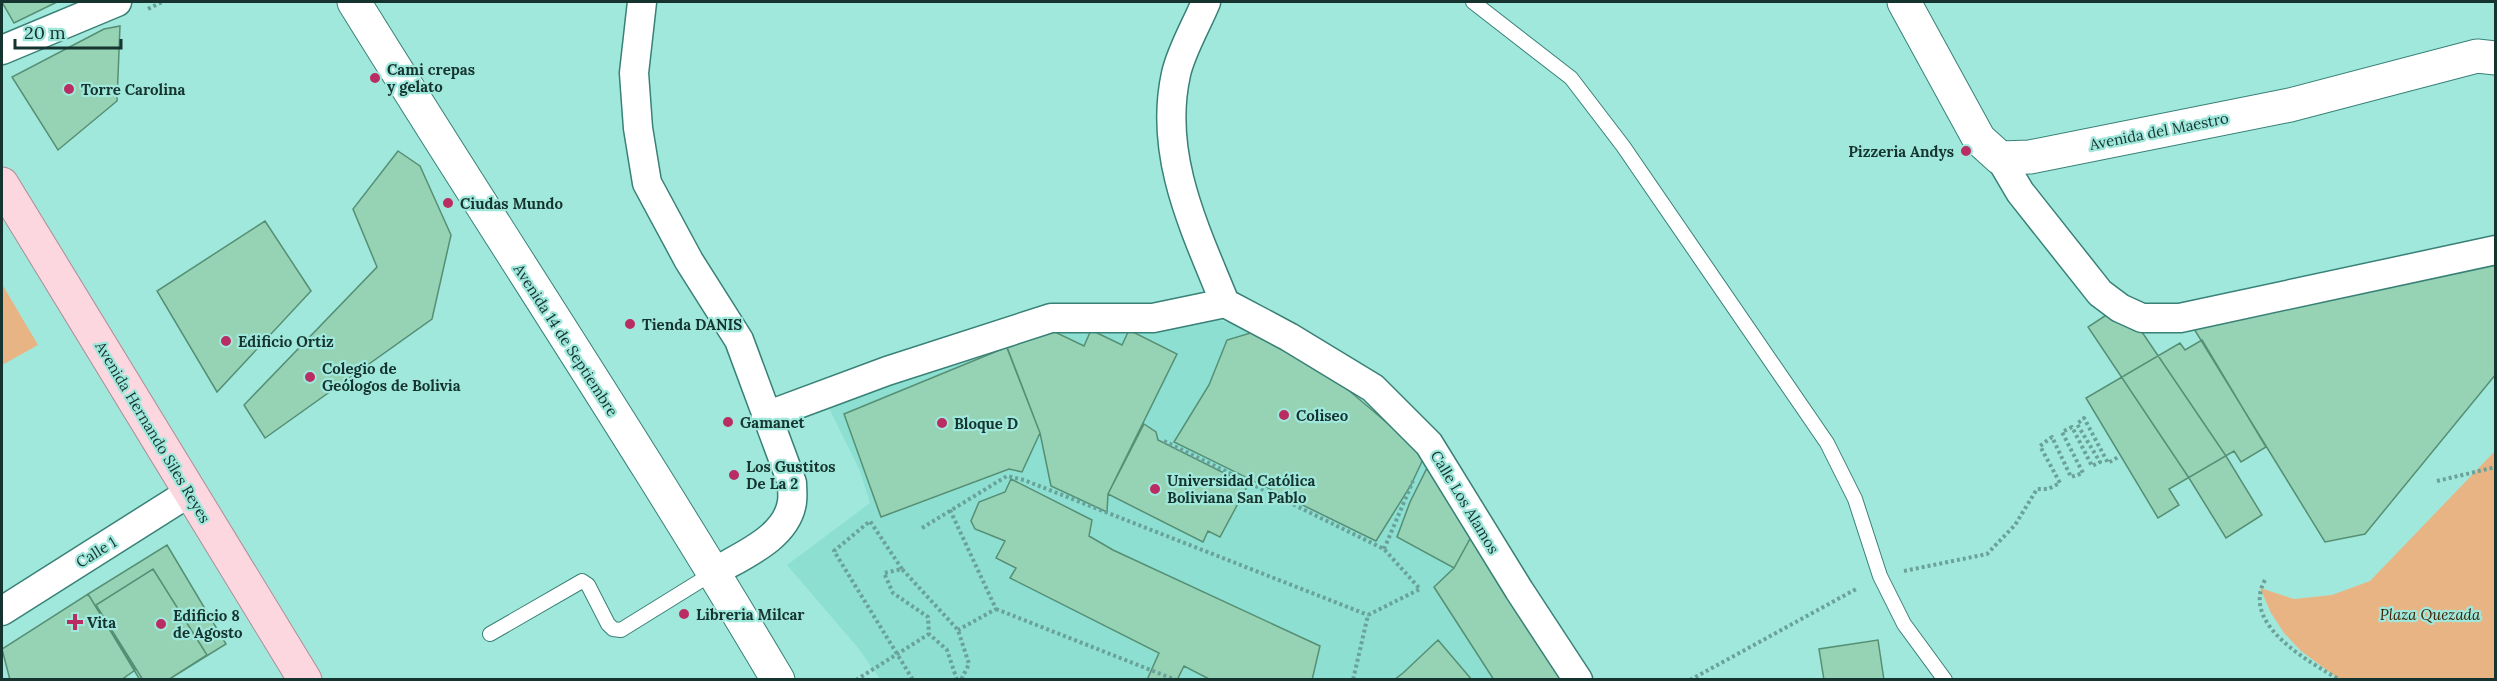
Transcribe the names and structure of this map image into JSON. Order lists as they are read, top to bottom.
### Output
{
  "streets": {
    "main road": ["Avenida del Maestro", "Avenida 14 de Septiembre", "Avenida Hernando Siles Reyes"],
    "street": ["Calle Los Alamos", "Calle 1"]
  },
  "crossings": [
    ["Avenida Hernando Siles Reyes", "Calle 1"]
  ],
  "parks": ["Plaza Quezada"],
  "places": {
    "other": [
      "Cami crepas y gelato",
      "Torre Carolina",
      "Pizzeria Andys",
      "Ciudas Mundo",
      "Tienda DANIS",
      "Edificio Ortiz",
      "Colegio de Geólogos de Bolivia",
      "Coliseo",
      "Gamanet",
      "Bloque D",
      "Los Gustitos De La 2",
      "Universidad Católica Boliviana San Pablo",
      "Libreria Milcar",
      "Edificio 8 de Agosto"
    ],
    "health": ["Vita"]
  },
  "scale_bar": "20 m"
}
